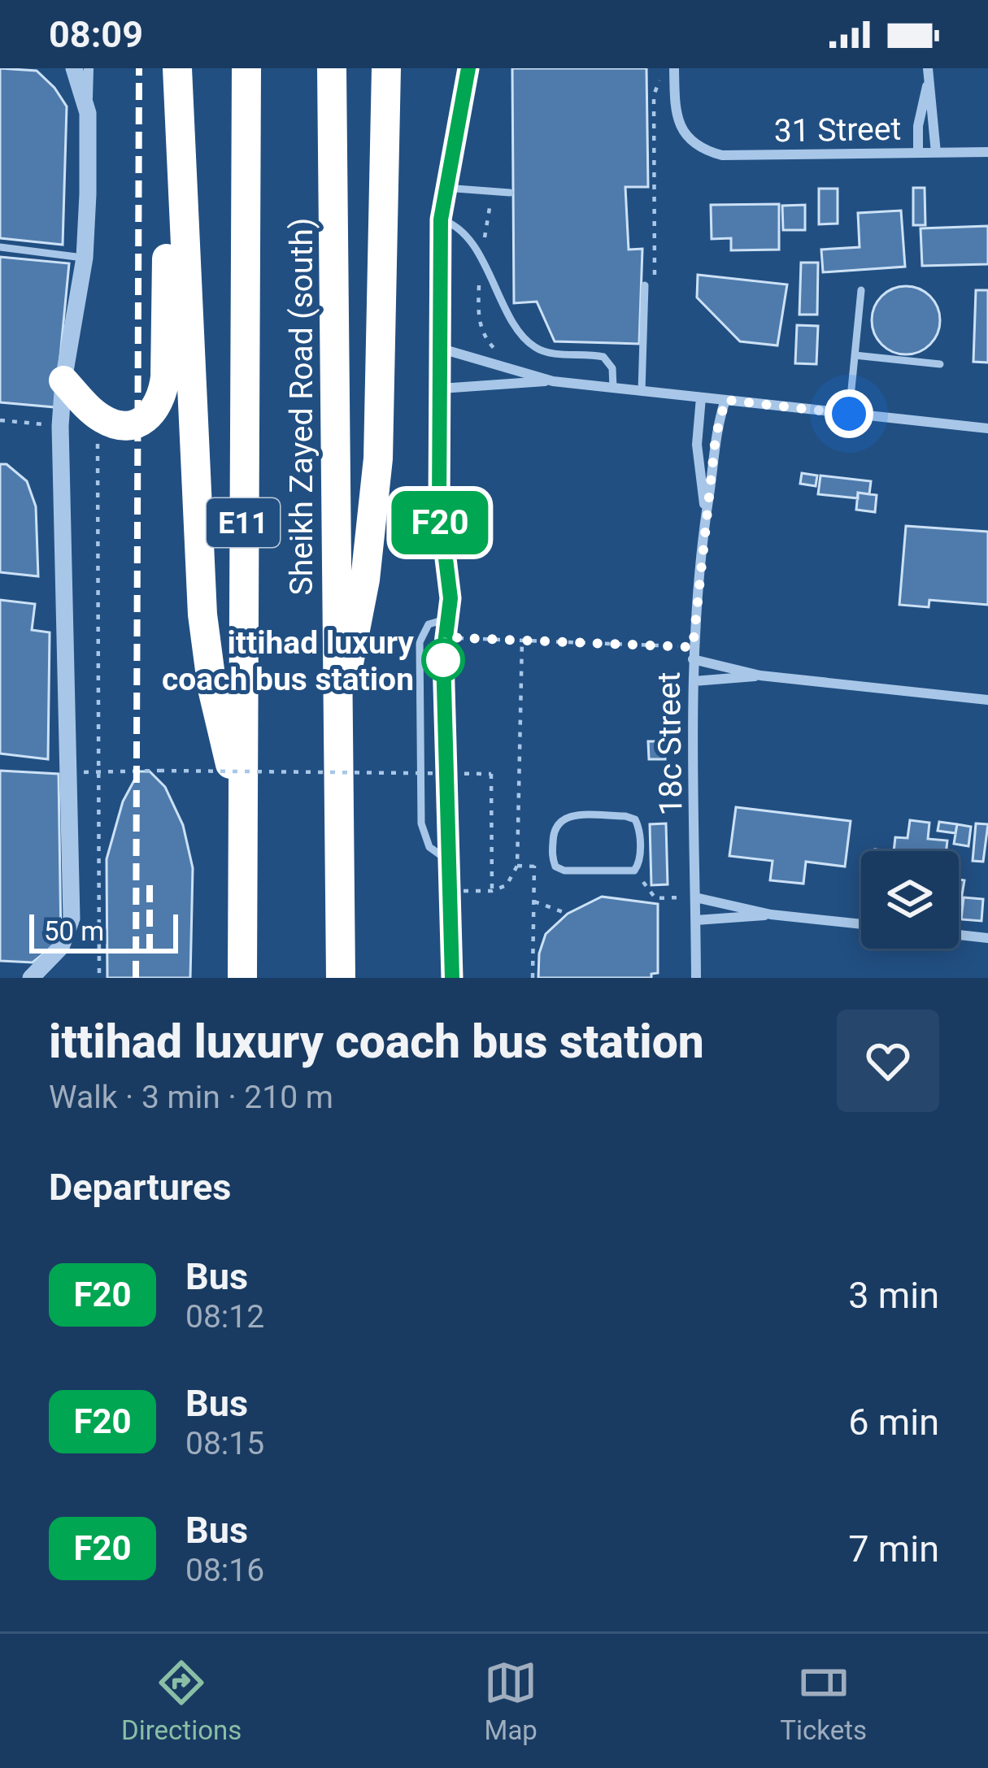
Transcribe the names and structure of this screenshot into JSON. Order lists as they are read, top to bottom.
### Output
{
  "streets": {
    "highway": ["Sheikh Zayed Road (south)", "E11"],
    "street": ["31 Street", "18c Street"]
  },
  "places": ["ittihad luxury coach bus station"],
  "lines": ["bus line F20"],
  "scale_bar": "50 m",
  "page": {
    "status": "08:09",
    "on_map": "F20",
    "scale": "50 m",
    "heading": [
      ["ittihad luxury coach bus station", "Walk · 3 min · 210 m"],
      "Departures"
    ],
    "list": [
      {
        "mark": "F20",
        "name": "Bus",
        "note": "08:12",
        "value": "3 min"
      },
      {
        "mark": "F20",
        "name": "Bus",
        "note": "08:15",
        "value": "6 min"
      },
      {
        "mark": "F20",
        "name": "Bus",
        "note": "08:16",
        "value": "7 min"
      }
    ],
    "tabs": ["Directions", "Map", "Tickets"]
  }
}
